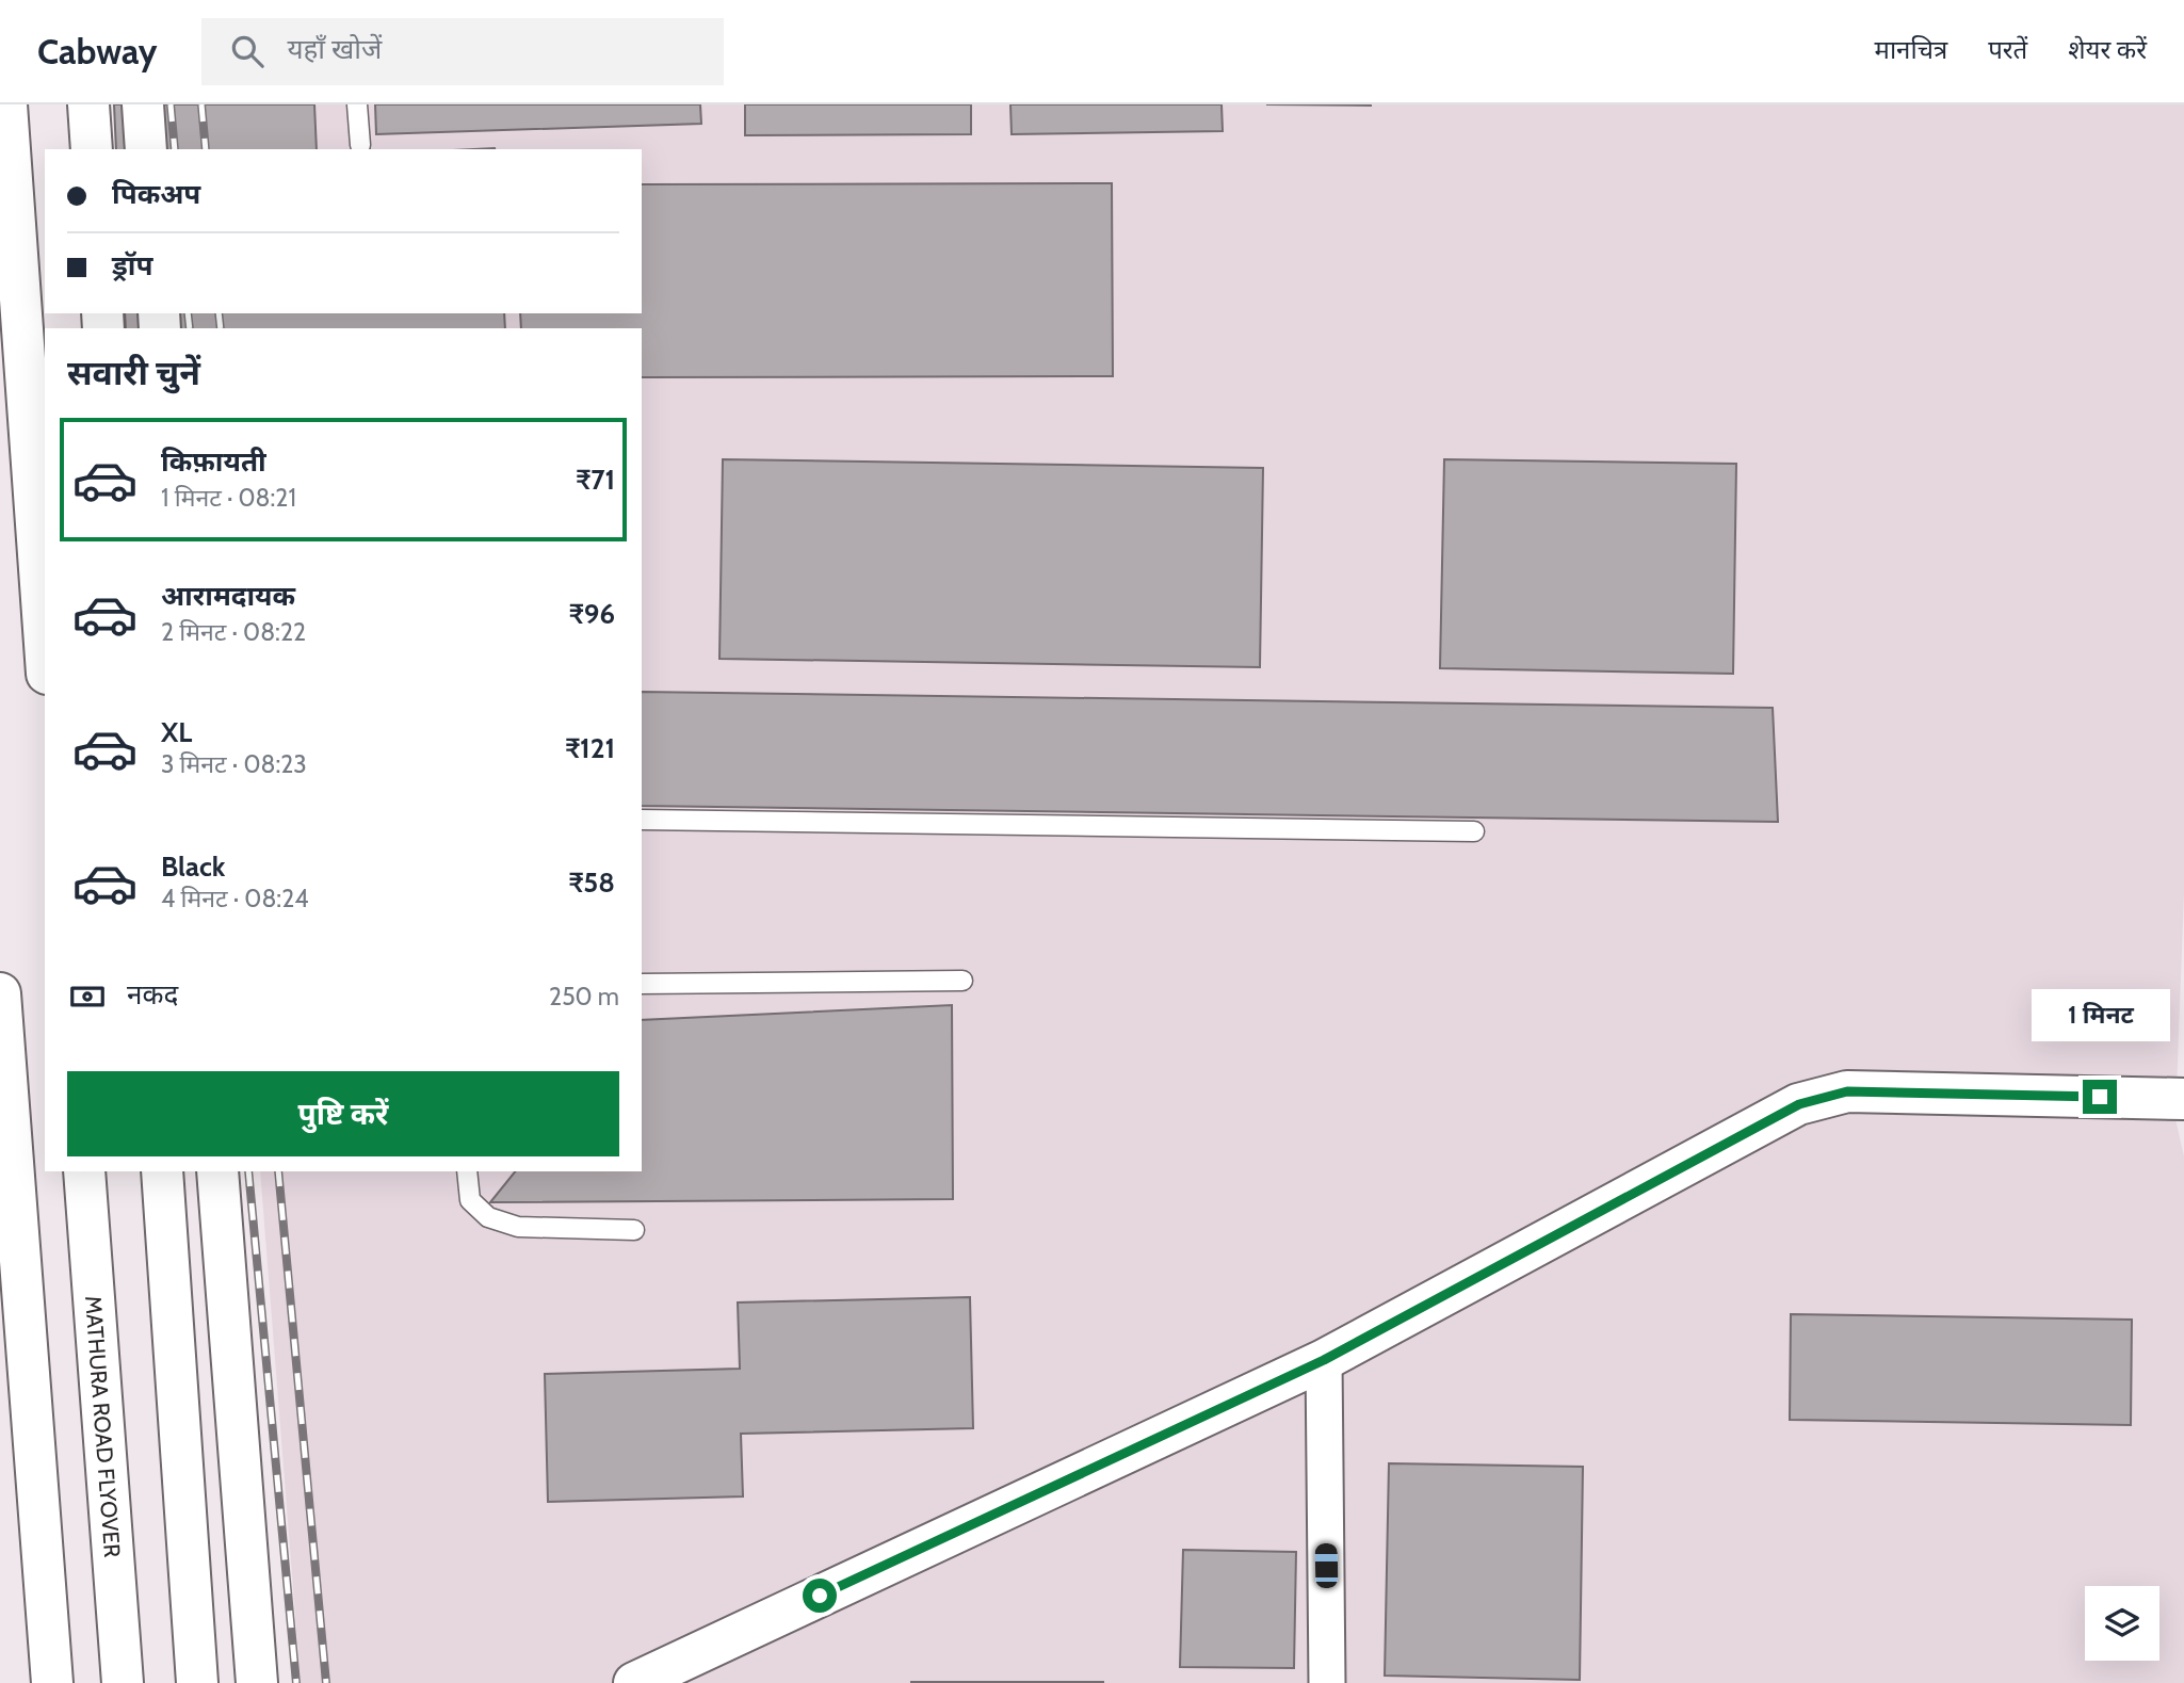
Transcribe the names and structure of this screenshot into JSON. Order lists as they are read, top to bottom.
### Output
{
  "streets": {
    "main road": ["MATHURA ROAD FLYOVER"]
  },
  "page": {
    "header": "Cabway",
    "search": "यहाँ खोजें",
    "nav": ["मानचित्र", "परतें", "शेयर करें"],
    "banner": ["पिकअप", "ड्रॉप"],
    "heading": "सवारी चुनें",
    "list": [
      {
        "name": "किफ़ायती",
        "note": "1 मिनट · 08:21",
        "value": "₹71"
      },
      {
        "name": "आरामदायक",
        "note": "2 मिनट · 08:22",
        "value": "₹96"
      },
      {
        "name": "XL",
        "note": "3 मिनट · 08:23",
        "value": "₹121"
      },
      {
        "name": "Black",
        "note": "4 मिनट · 08:24",
        "value": "₹58"
      }
    ],
    "pay": ["नकद", "250 m"],
    "bubble": "1 मिनट",
    "buttons": "पुष्टि करें"
  }
}
